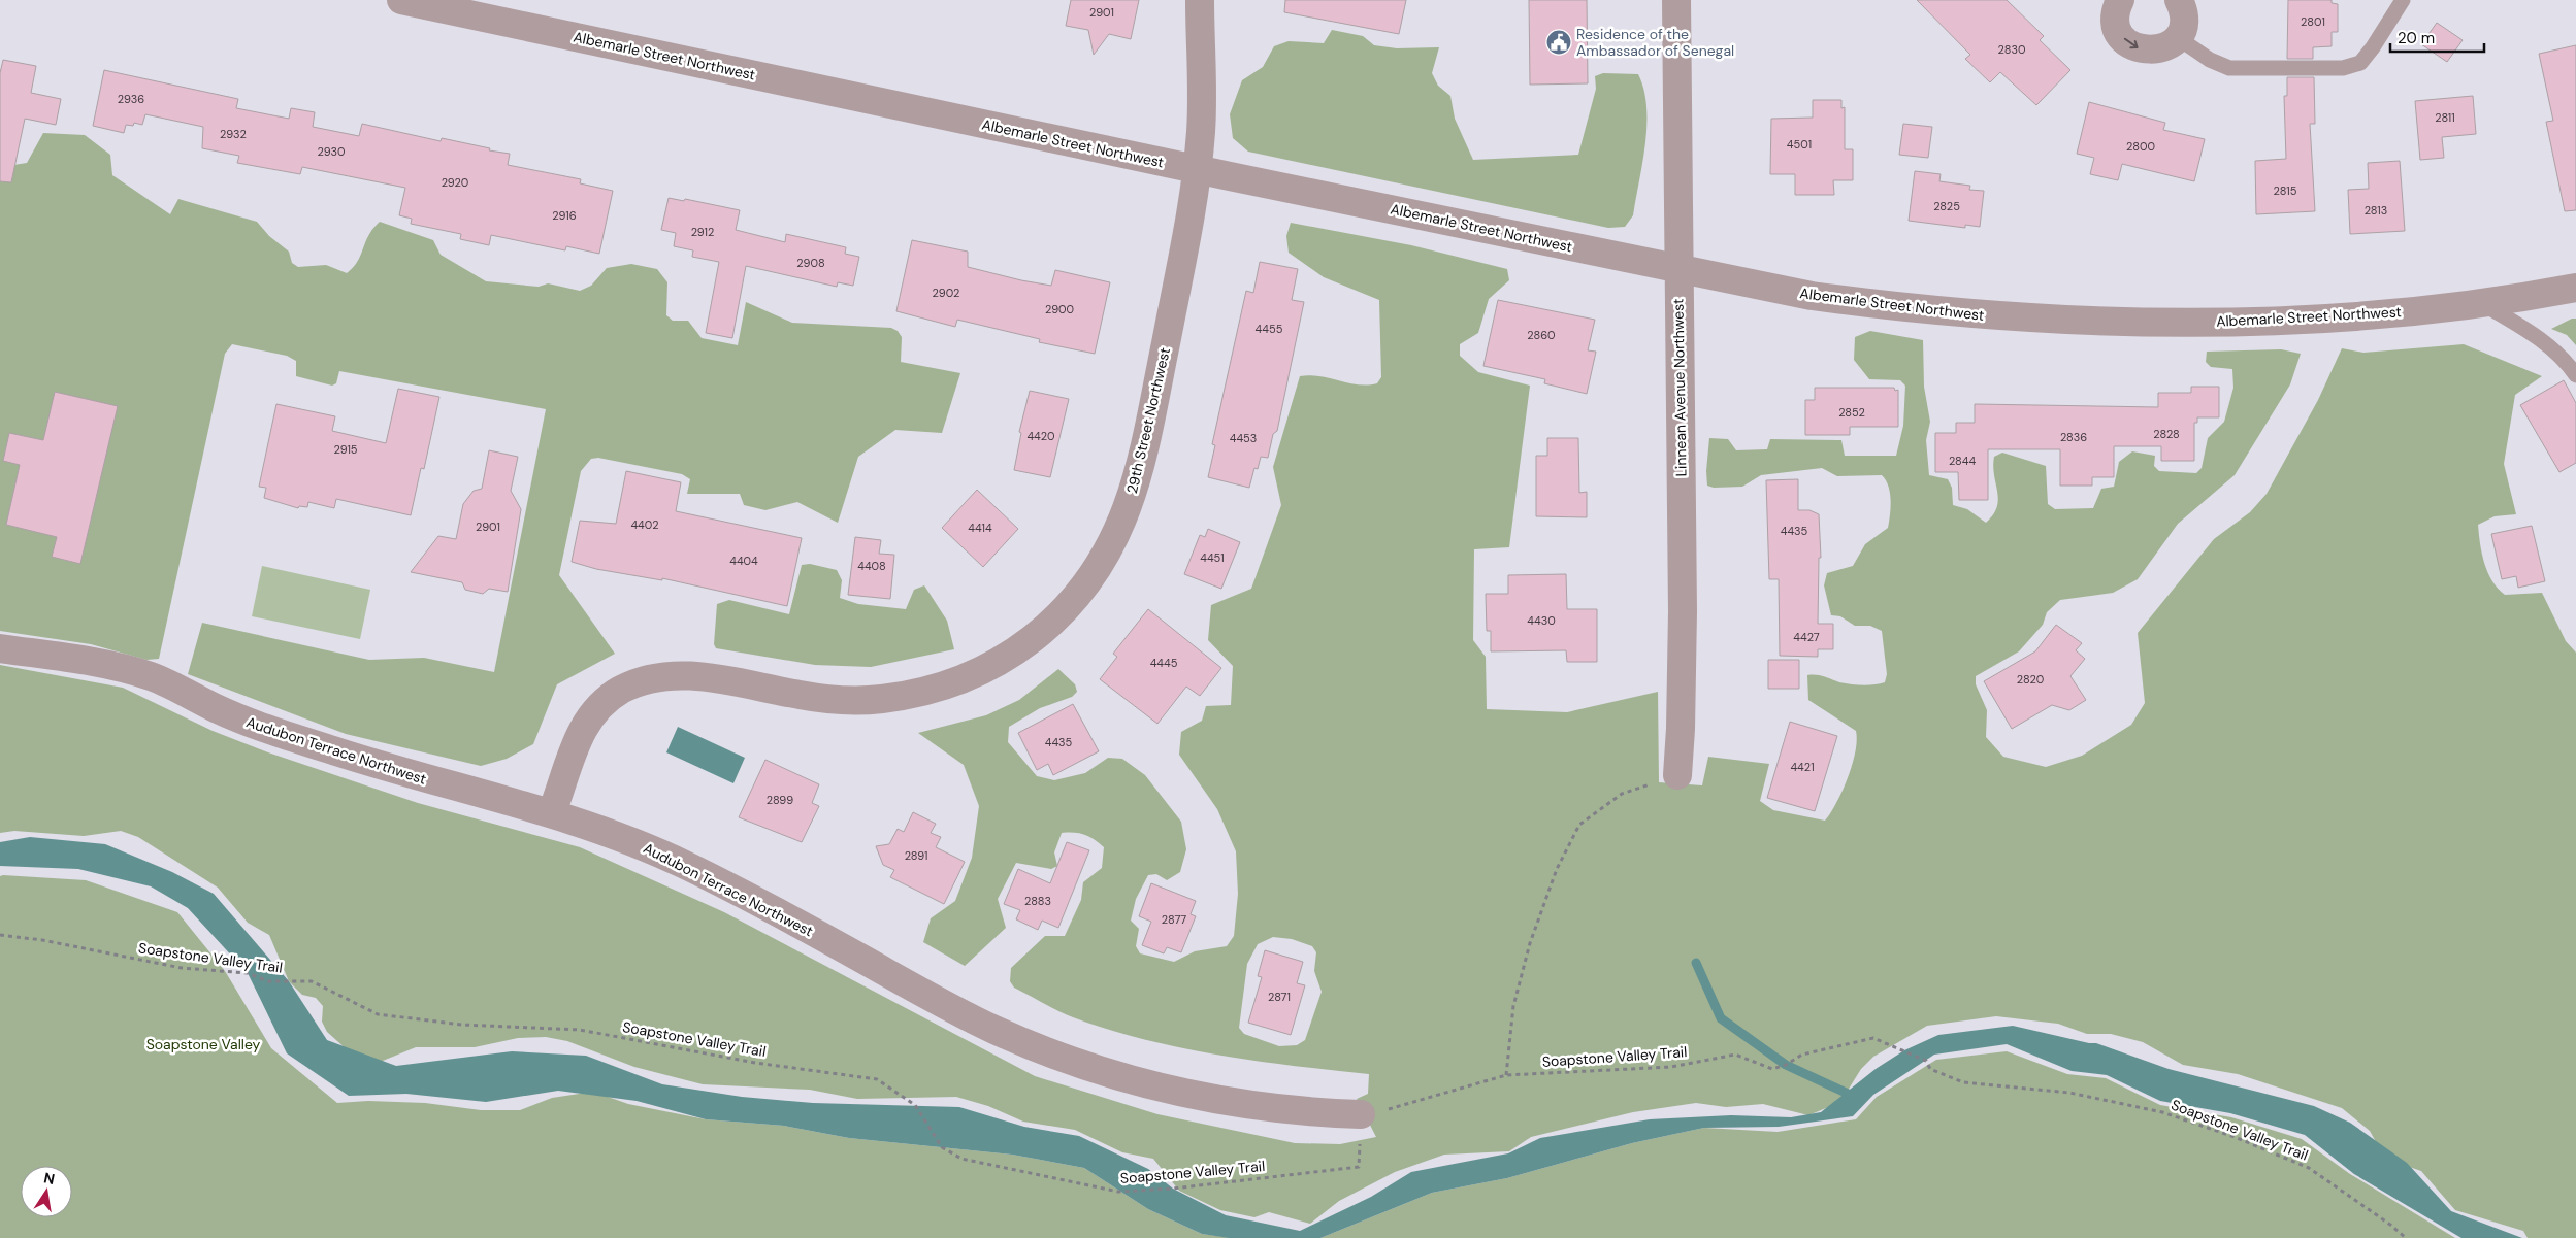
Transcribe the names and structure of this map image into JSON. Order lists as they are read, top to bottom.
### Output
{
  "streets": {
    "street": [
      "Albemarle Street Northwest",
      "Linnean Avenue Northwest",
      "29th Street Northwest",
      "Audubon Terrace Northwest"
    ],
    "path": ["Soapstone Valley Trail"]
  },
  "crossings": [
    ["Albemarle Street Northwest", "Linnean Avenue Northwest"],
    ["Albemarle Street Northwest", "29th Street Northwest"],
    ["29th Street Northwest", "Audubon Terrace Northwest"],
    ["Audubon Terrace Northwest", "Soapstone Valley Trail"]
  ],
  "parks": ["Soapstone Valley"],
  "places": {
    "public building": ["Residence of the Ambassador of Senegal"]
  },
  "house_numbers": [
    "2901",
    "2801",
    "2830",
    "2936",
    "2811",
    "2932",
    "4501",
    "2800",
    "2930",
    "2920",
    "2815",
    "2825",
    "2813",
    "2916",
    "2912",
    "2908",
    "2902",
    "2900",
    "4455",
    "2860",
    "2852",
    "2828",
    "4420",
    "2836",
    "4453",
    "2915",
    "2844",
    "4402",
    "2901",
    "4414",
    "4435",
    "4451",
    "4404",
    "4408",
    "4430",
    "4427",
    "4445",
    "2820",
    "4435",
    "4421",
    "2899",
    "2891",
    "2883",
    "2877",
    "2871"
  ],
  "scale_bar": "20 m",
  "north": "top"
}
